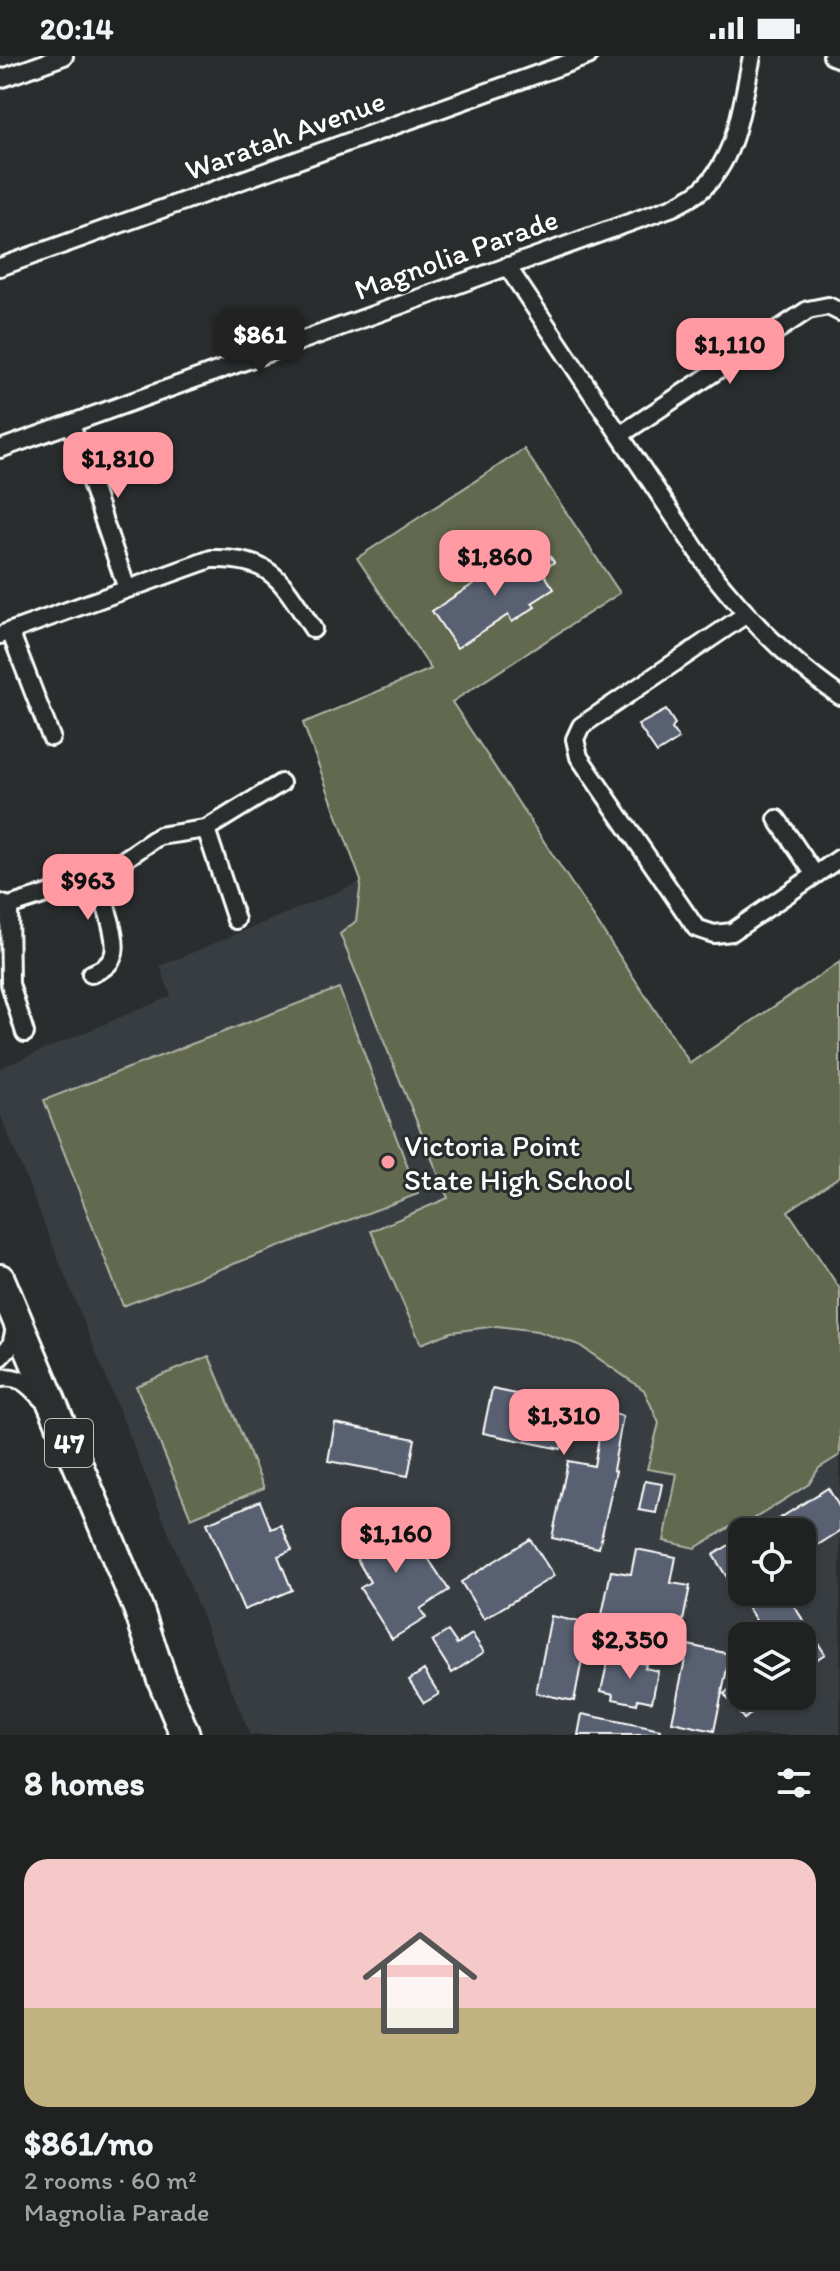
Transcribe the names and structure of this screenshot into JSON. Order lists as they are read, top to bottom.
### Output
{
  "streets": {
    "highway": ["47"],
    "street": ["Waratah Avenue", "Magnolia Parade"]
  },
  "places": ["Victoria Point State High School"],
  "page": {
    "status": "20:14",
    "price": [
      "$861",
      "$1,110",
      "$1,810",
      "$1,860",
      "$963",
      "$1,310",
      "$1,160",
      "$2,350"
    ],
    "heading": "8 homes",
    "list": [
      {
        "name": "$861/mo",
        "note": "2 rooms · 60 m² · Magnolia Parade"
      }
    ]
  }
}
